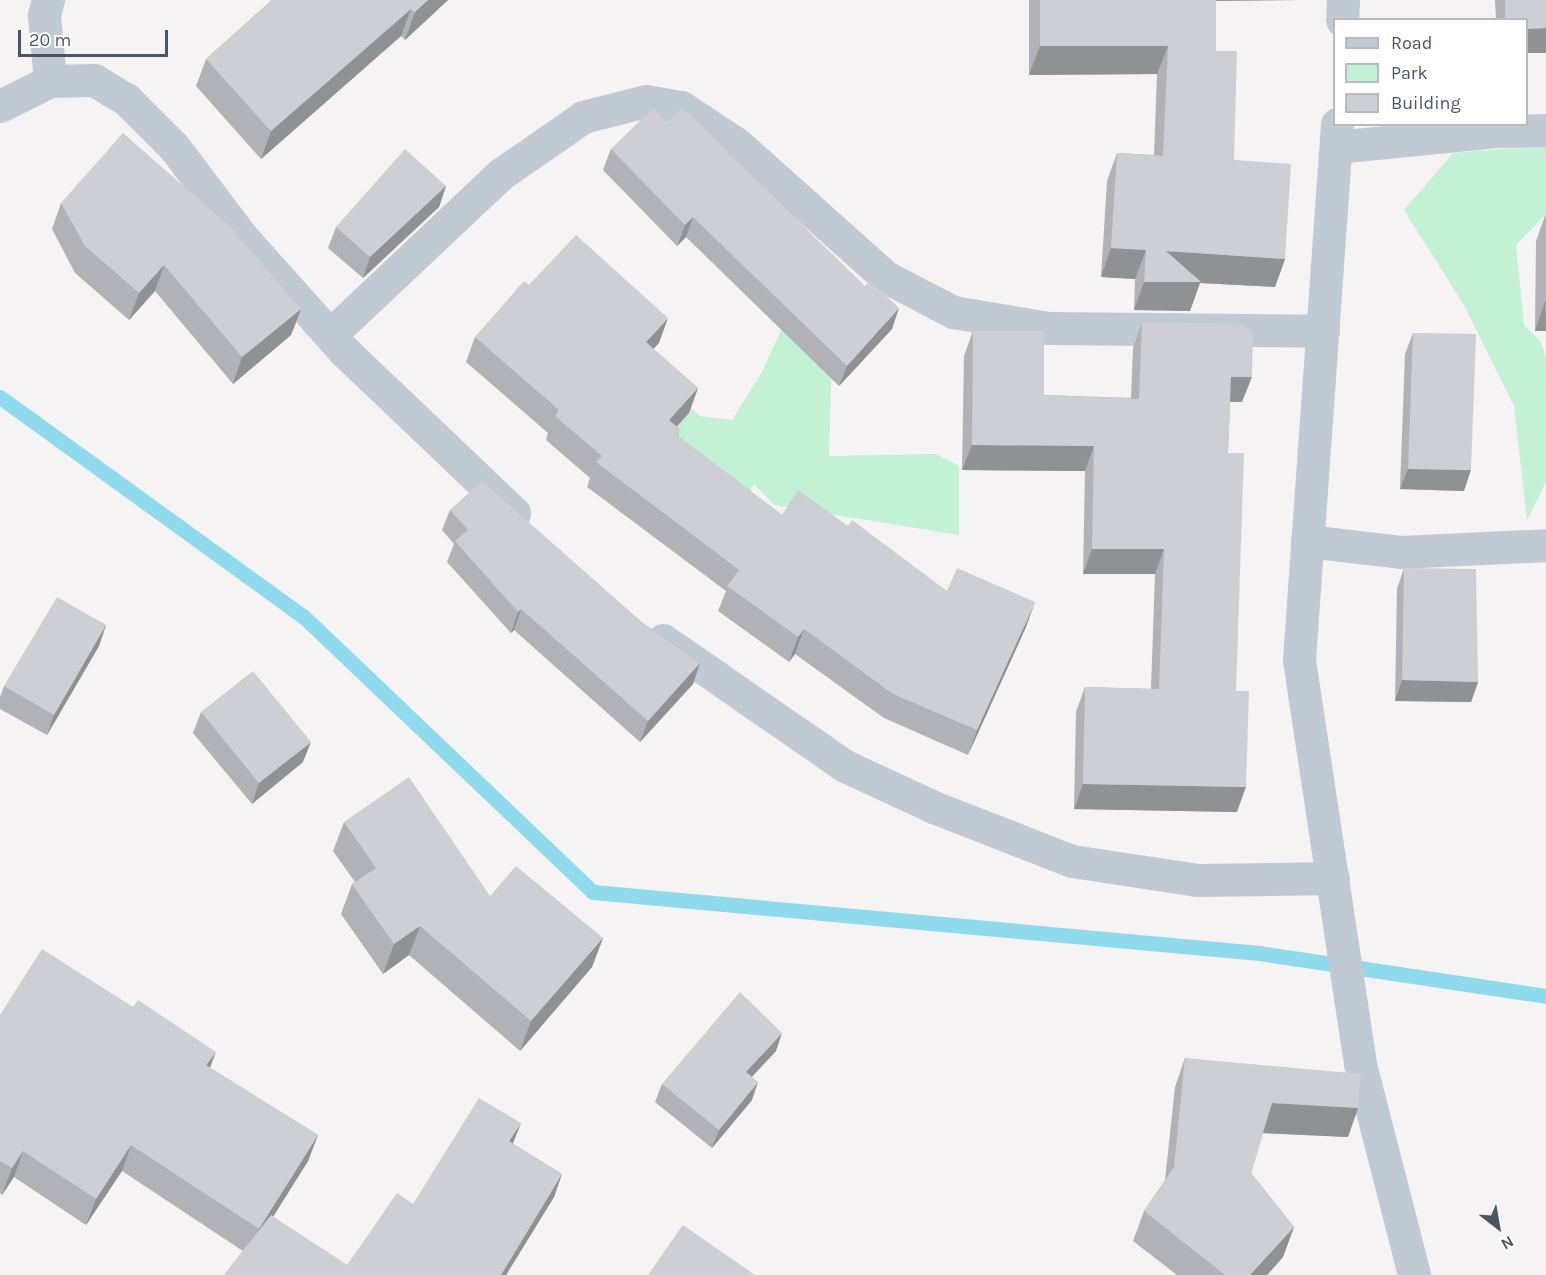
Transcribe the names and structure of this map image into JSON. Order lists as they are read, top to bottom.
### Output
{
  "legend": ["Road", "Park", "Building"],
  "scale_bar": "20 m",
  "north": "bottom right"
}
